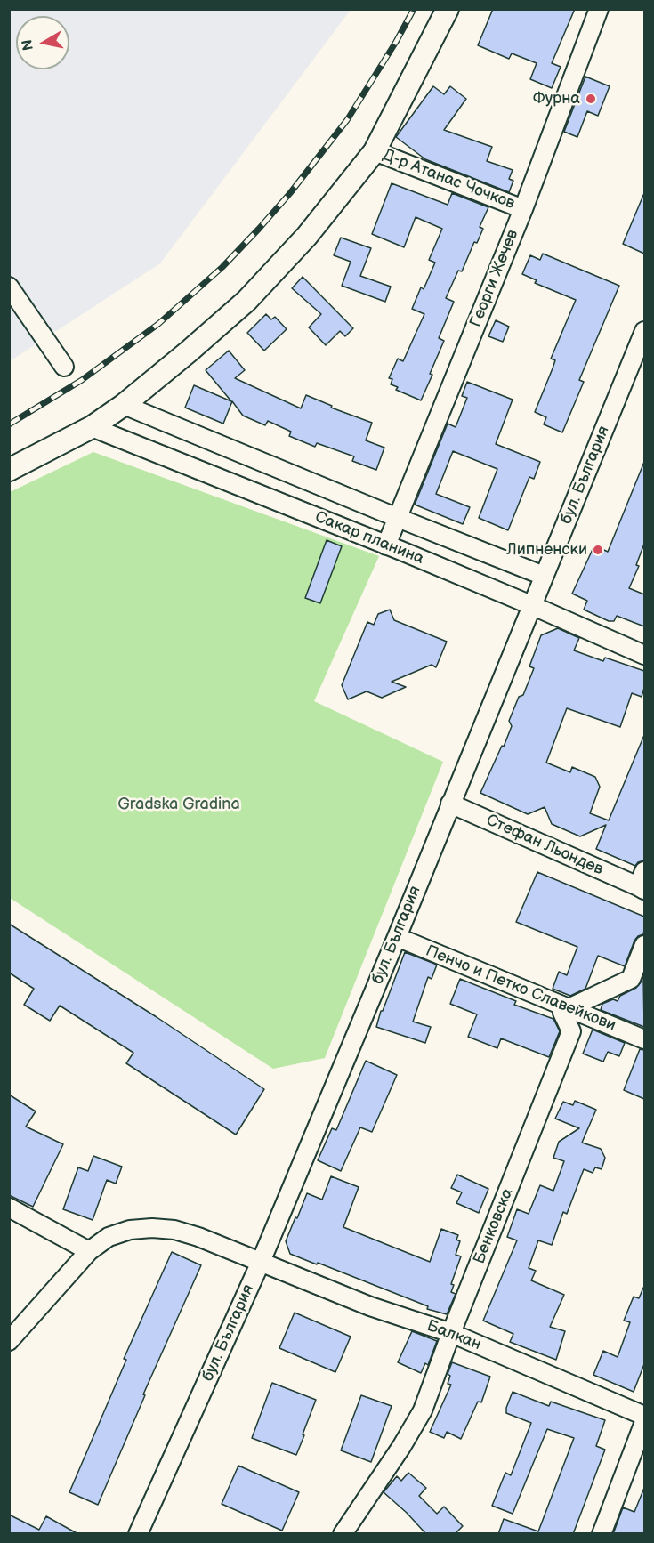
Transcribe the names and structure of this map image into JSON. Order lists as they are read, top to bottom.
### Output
{
  "streets": {
    "street": [
      "Д-р Атанас Чочков",
      "Георги Жечев",
      "бул. България",
      "Сакар планина",
      "Стефан Льондев",
      "Пенчо и Петко Славейкови",
      "Бенковска",
      "Балкан"
    ]
  },
  "crossings": [
    ["Д-р Атанас Чочков", "Георги Жечев"],
    ["Георги Жечев", "Сакар планина"],
    ["бул. България", "Сакар планина"],
    ["бул. България", "Стефан Льондев"],
    ["бул. България", "Пенчо и Петко Славейкови"],
    ["бул. България", "Балкан"],
    ["Пенчо и Петко Славейкови", "Бенковска"],
    ["Бенковска", "Балкан"]
  ],
  "parks": ["Gradska Gradina"],
  "places": ["Фурна", "Липненски"],
  "north": "left"
}
